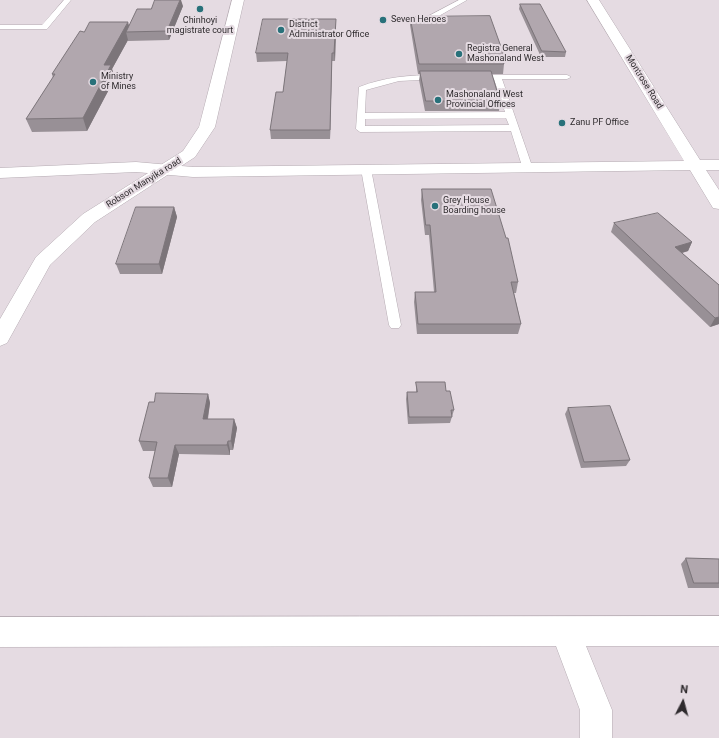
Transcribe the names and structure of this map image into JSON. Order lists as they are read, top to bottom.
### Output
{
  "streets": {
    "street": ["Montrose Road", "Robson Manyika road"]
  },
  "places": [
    "Chinhoyi magistrate court",
    "Seven Heroes",
    "District Administrator Office",
    "Registra General Mashonaland West",
    "Ministry of Mines",
    "Mashonaland West Provincial Offices",
    "Zanu PF Office",
    "Grey House Boarding house"
  ],
  "north": "top"
}
